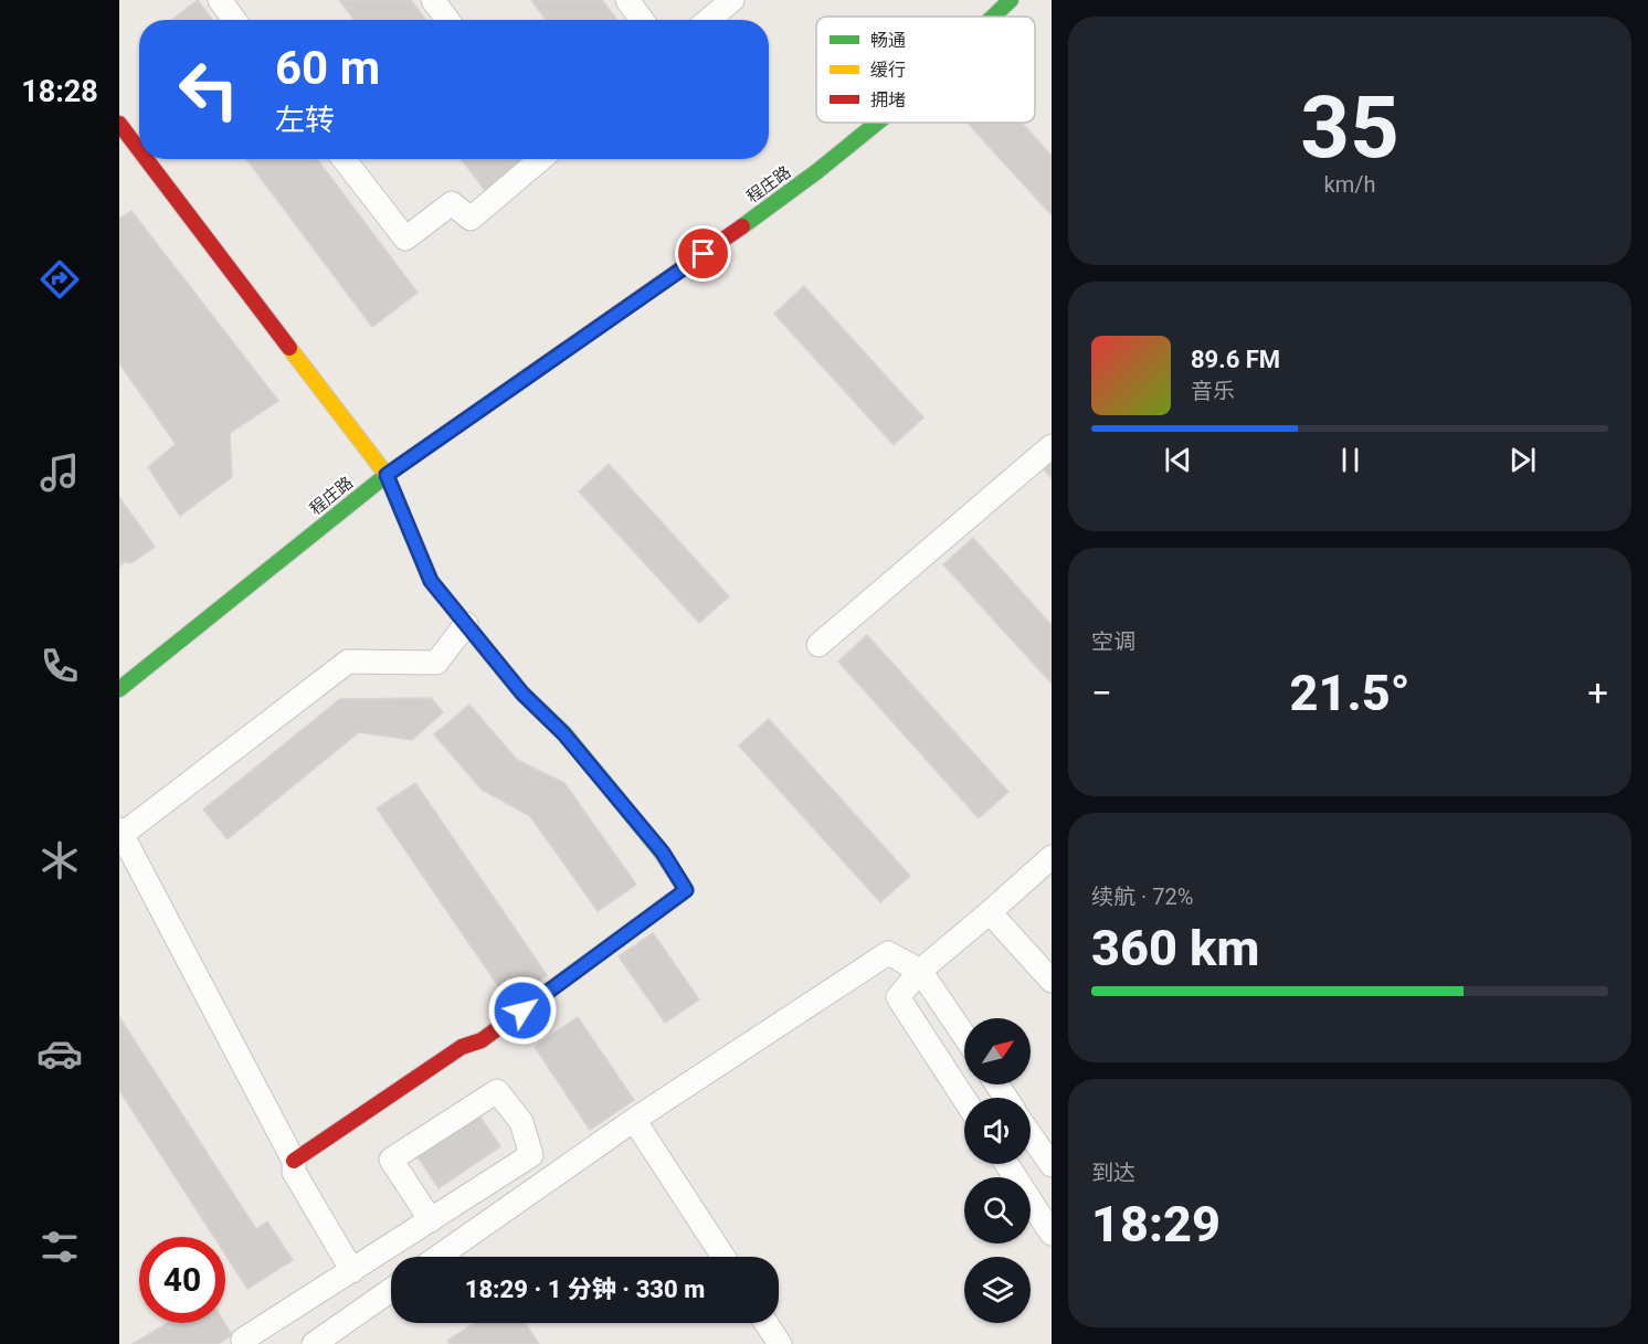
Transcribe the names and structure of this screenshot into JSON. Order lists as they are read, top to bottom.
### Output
{
  "streets": {
    "street": ["程庄路"]
  },
  "legend": ["畅通", "缓行", "拥堵"],
  "north": "top right",
  "page": {
    "tabs": "18:28",
    "tile": [
      ["35", "km/h"],
      "空调",
      ["续航 · 72%", "360 km"],
      ["到达", "18:29"]
    ],
    "turn": ["60 m", "左转"],
    "song": ["89.6 FM", "音乐"],
    "heat": ["−", "21.5°", "+"],
    "limit": "40",
    "trip": "18:29 · 1 分钟 · 330 m"
  }
}
